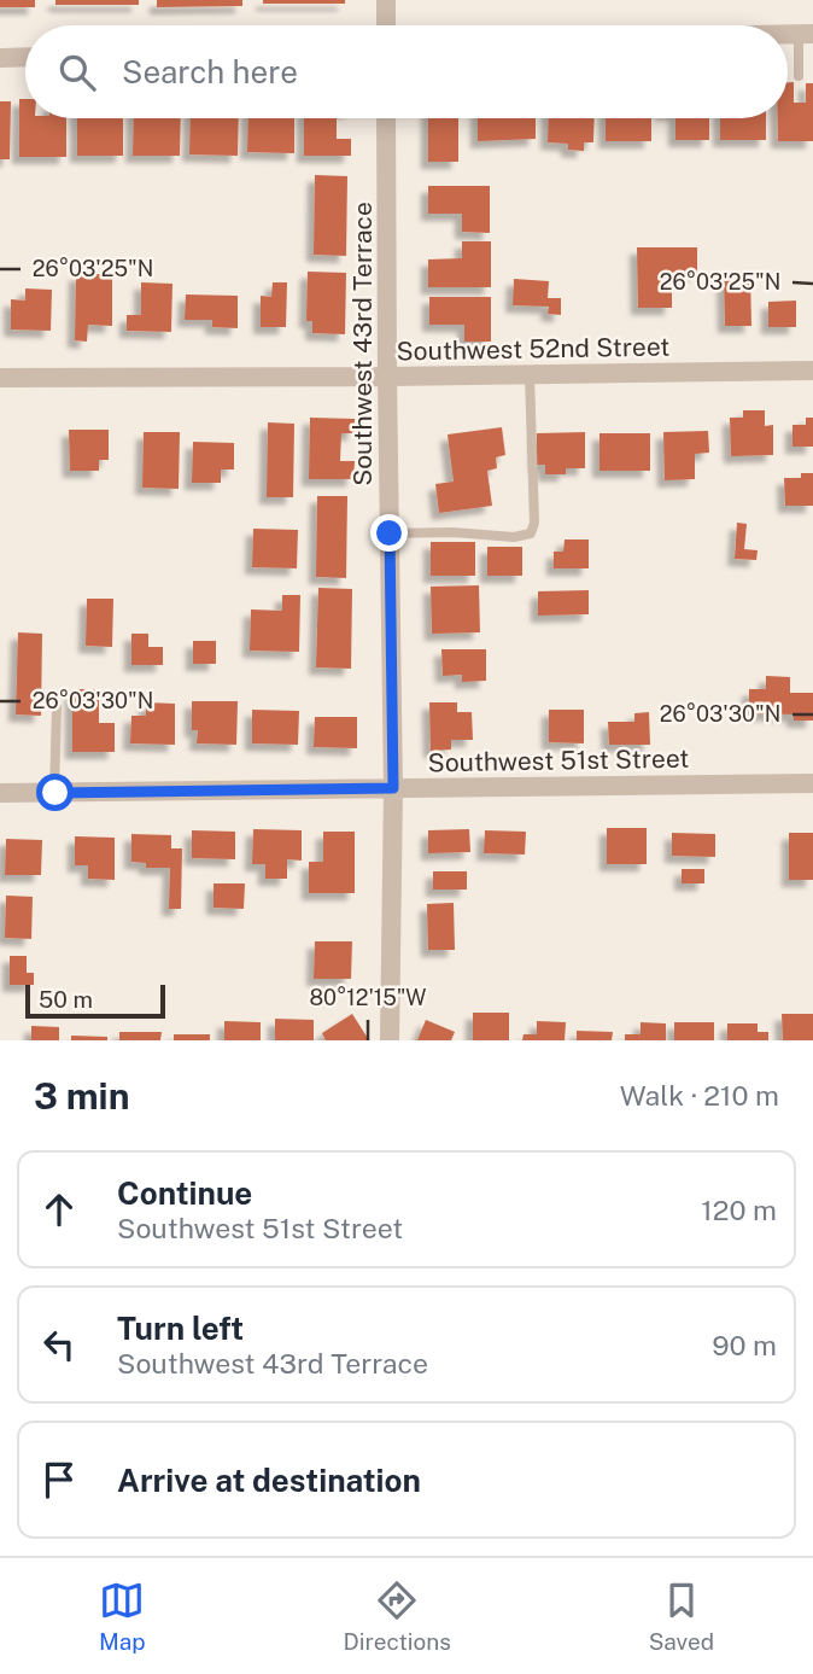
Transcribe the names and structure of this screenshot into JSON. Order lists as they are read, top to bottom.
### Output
{
  "streets": {
    "street": ["Southwest 43rd Terrace", "Southwest 52nd Street", "Southwest 51st Street"]
  },
  "crossings": [
    ["Southwest 43rd Terrace", "Southwest 52nd Street"],
    ["Southwest 43rd Terrace", "Southwest 51st Street"]
  ],
  "scale_bar": "50 m",
  "page": {
    "search": "Search here",
    "scale": "50 m",
    "heading": ["3 min", "Walk · 210 m"],
    "list": [
      ["Continue", "Southwest 51st Street", "120 m"],
      ["Turn left", "Southwest 43rd Terrace", "90 m"],
      "Arrive at destination"
    ],
    "nav": ["Map", "Directions", "Saved"]
  },
  "coordinates": ["26°03'25\"N", "26°03'30\"N", "80°12'15\"W"]
}
